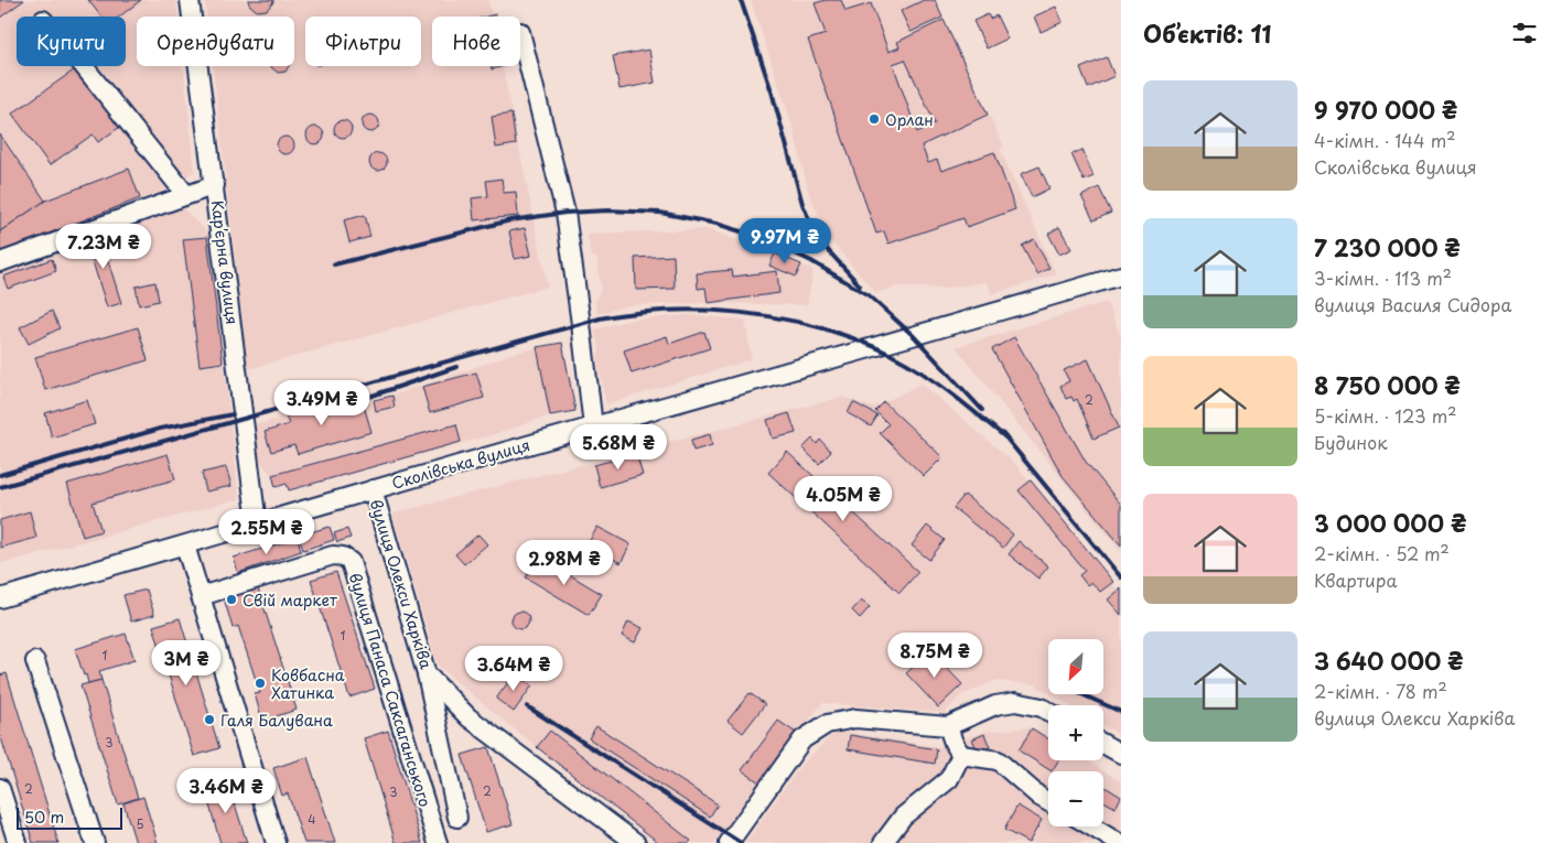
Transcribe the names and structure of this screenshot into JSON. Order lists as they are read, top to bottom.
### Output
{
  "streets": {
    "street": [
      "Карʼєрна вулиця",
      "Сколівська вулиця",
      "вулиця Олекси Харківа",
      "вулиця Панаса Саксаганського"
    ]
  },
  "crossings": [
    ["Карʼєрна вулиця", "Сколівська вулиця"],
    ["Сколівська вулиця", "вулиця Олекси Харківа"]
  ],
  "places": [
    "Орлан",
    "Свій маркет",
    "Ковбасна Хатинка",
    "Галя Балувана"
  ],
  "house_numbers": [
    "2",
    "1",
    "1",
    "3",
    "2",
    "2",
    "3",
    "4",
    "5"
  ],
  "scale_bar": "50 m",
  "north": "bottom left",
  "page": {
    "heading": "Об’єктів: 11",
    "chip": [
      "Купити",
      "Орендувати",
      "Фільтри",
      "Нове"
    ],
    "list": [
      {
        "name": "9 970 000 ₴",
        "note": "4-кімн. · 144 m² · Сколівська вулиця"
      },
      {
        "name": "7 230 000 ₴",
        "note": "3-кімн. · 113 m² · вулиця Василя Сидора"
      },
      {
        "name": "8 750 000 ₴",
        "note": "5-кімн. · 123 m² · Будинок"
      },
      {
        "name": "3 000 000 ₴",
        "note": "2-кімн. · 52 m² · Квартира"
      },
      {
        "name": "3 640 000 ₴",
        "note": "2-кімн. · 78 m² · вулиця Олекси Харківа"
      }
    ],
    "price": [
      "9.97M ₴",
      "7.23M ₴",
      "3.49M ₴",
      "5.68M ₴",
      "4.05M ₴",
      "2.55M ₴",
      "2.98M ₴",
      "8.75M ₴",
      "3M ₴",
      "3.64M ₴",
      "3.46M ₴"
    ],
    "map_buttons": ["+", "−"],
    "scale": "50 m"
  }
}
